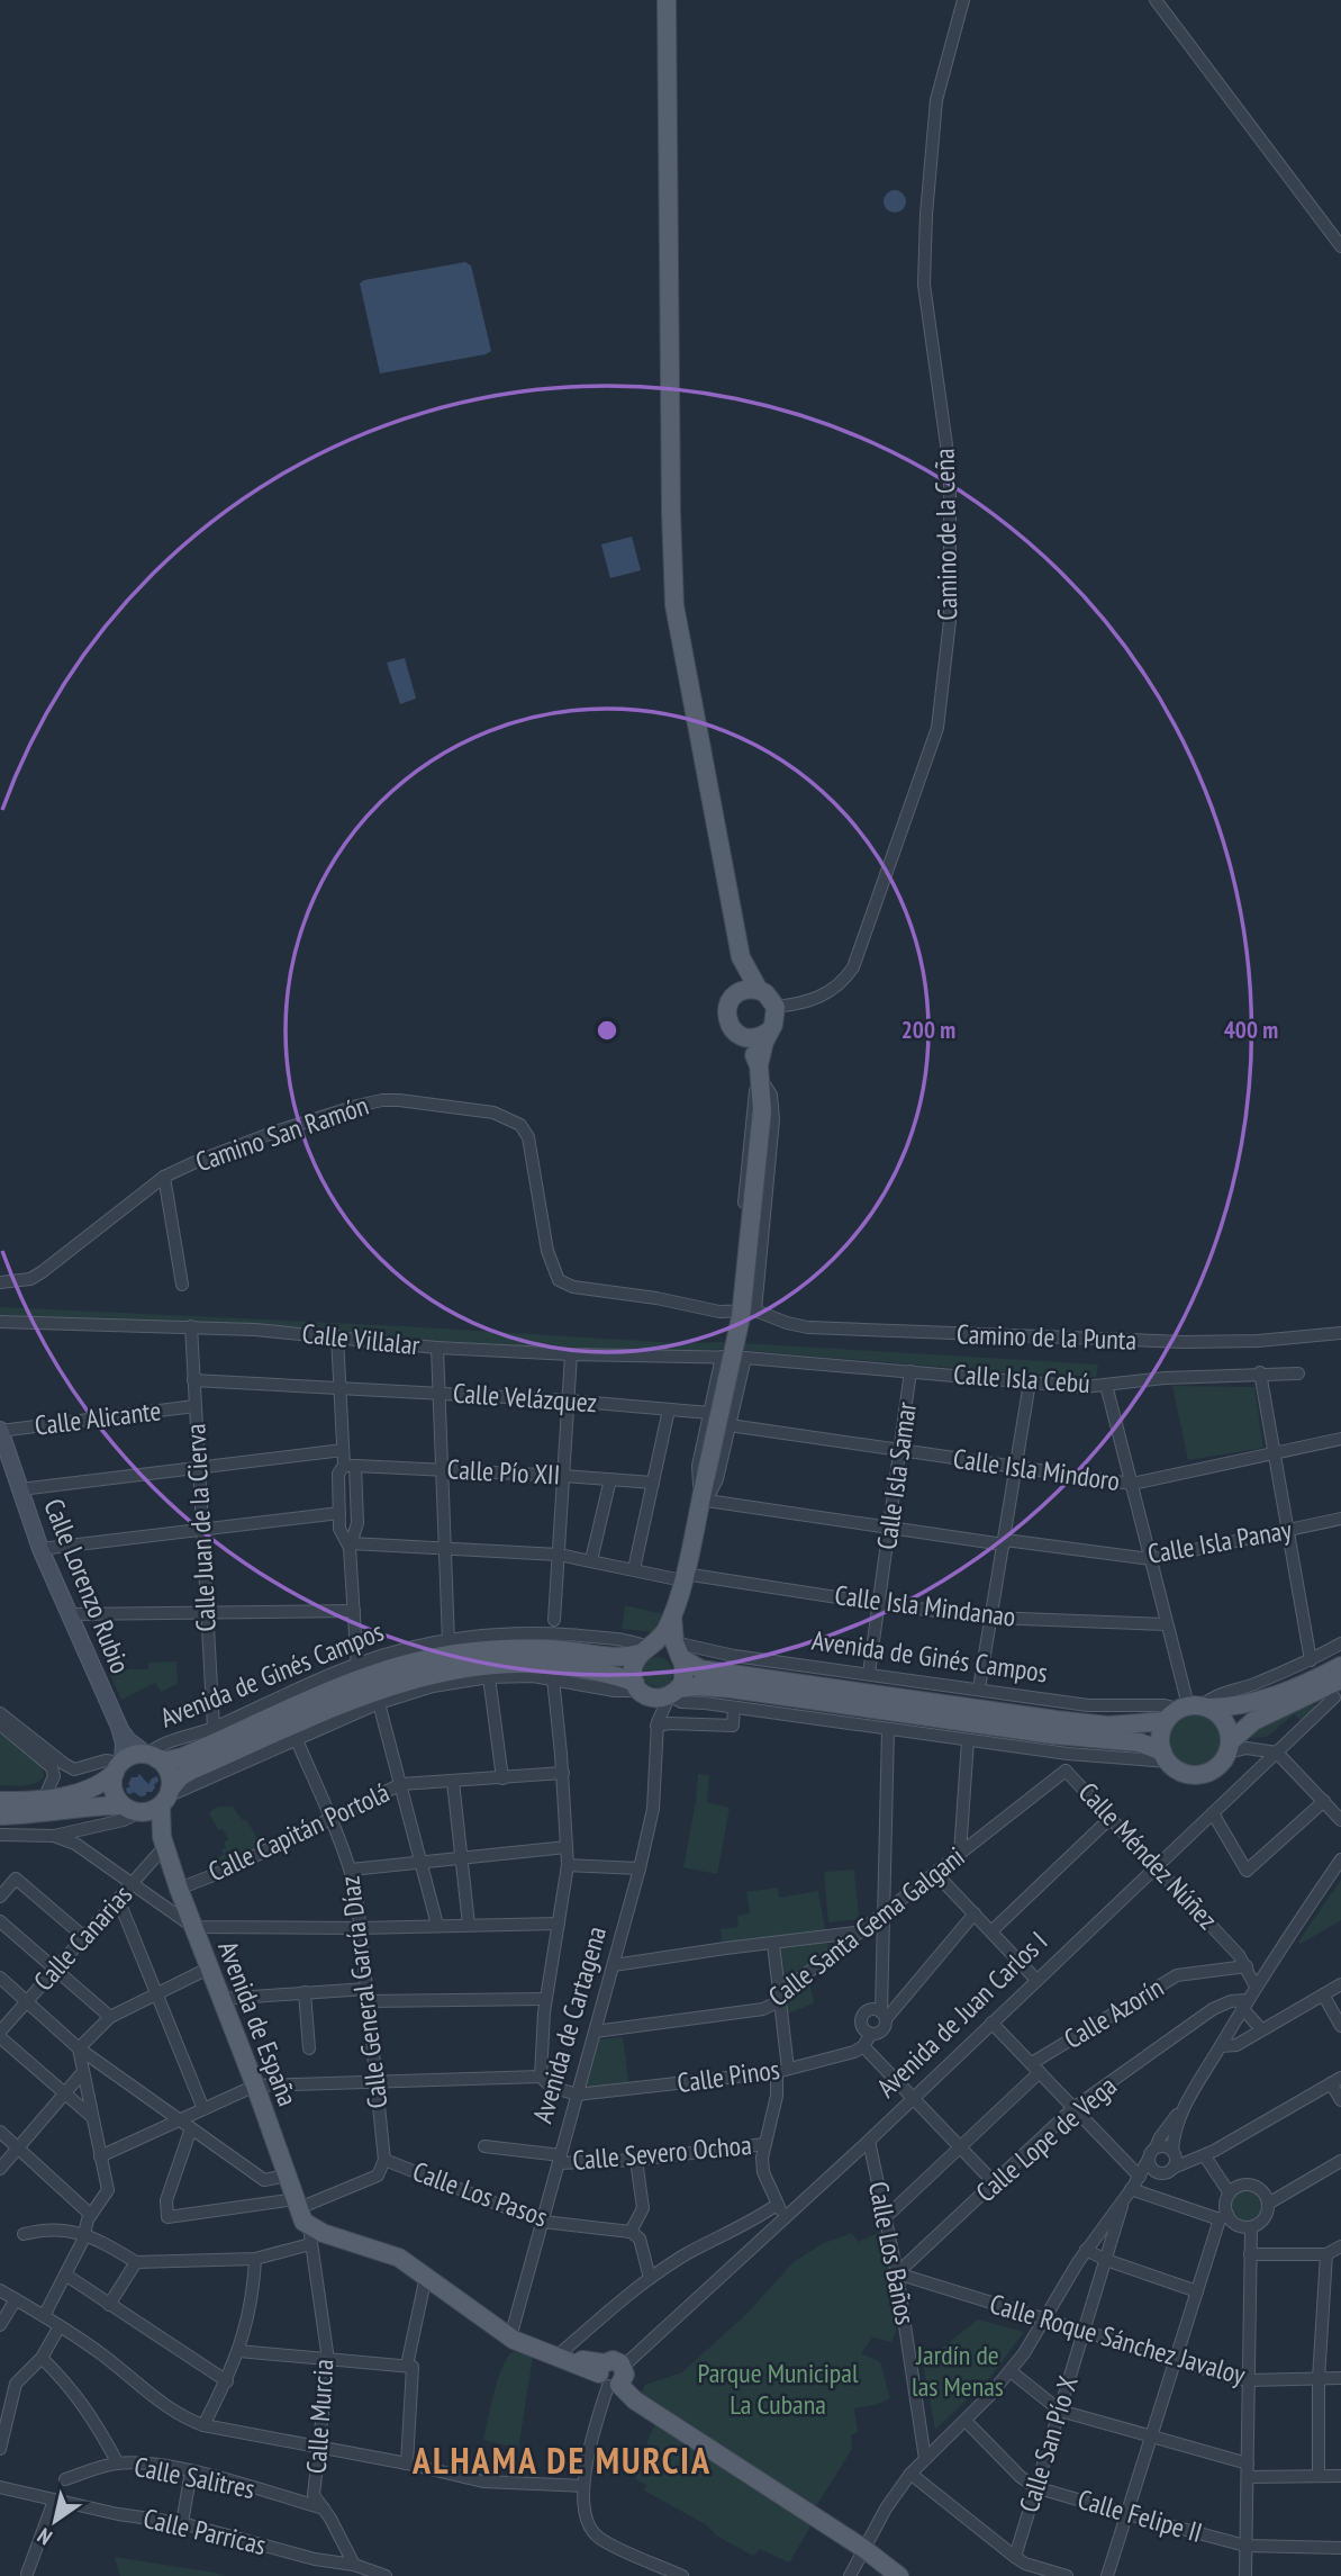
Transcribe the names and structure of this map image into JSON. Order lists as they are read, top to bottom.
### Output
{
  "streets": {
    "main road": ["Calle Lorenzo Rubio", "Avenida de Ginés Campos", "Avenida de España"],
    "street": [
      "Camino de la Ceña",
      "Camino San Ramón",
      "Camino de la Punta",
      "Calle Villalar",
      "Calle Isla Cebú",
      "Calle Velázquez",
      "Calle Alicante",
      "Calle Isla Mindoro",
      "Calle Pío XII",
      "Calle Isla Samar",
      "Calle Juan de la Cierva",
      "Calle Isla Panay",
      "Calle Isla Mindanao",
      "Calle Capitán Portolá",
      "Calle Méndez Núñez",
      "Calle Santa Gema Galgani",
      "Calle Canarias",
      "Calle General García Díaz",
      "Calle Azorín",
      "Avenida de Juan Carlos I",
      "Avenida de Cartagena",
      "Calle Pinos",
      "Calle Lope de Vega",
      "Calle Severo Ochoa",
      "Calle Los Pasos",
      "Calle Los Baños",
      "Calle Roque Sánchez Javaloy",
      "Calle Murcia",
      "Calle San Pío X",
      "Calle Salitres",
      "Calle Felipe II",
      "Calle Parricas"
    ]
  },
  "crossings": [
    ["Camino San Ramón", "Camino de la Punta"],
    ["Calle Villalar", "Calle Isla Cebú"],
    ["Calle Villalar", "Calle Juan de la Cierva"],
    ["Calle Isla Cebú", "Calle Isla Samar"],
    ["Calle Velázquez", "Calle Alicante"],
    ["Calle Alicante", "Calle Juan de la Cierva"],
    ["Calle Alicante", "Calle Lorenzo Rubio"],
    ["Calle Isla Mindoro", "Calle Isla Samar"],
    ["Calle Isla Samar", "Calle Isla Panay"],
    ["Calle Isla Samar", "Calle Isla Mindanao"],
    ["Calle Isla Samar", "Avenida de Ginés Campos"],
    ["Calle Juan de la Cierva", "Avenida de Ginés Campos"],
    ["Calle Lorenzo Rubio", "Avenida de Ginés Campos"],
    ["Avenida de Ginés Campos", "Avenida de Cartagena"],
    ["Calle Capitán Portolá", "Calle General García Díaz"],
    ["Calle Capitán Portolá", "Avenida de España"],
    ["Calle Méndez Núñez", "Calle Santa Gema Galgani"],
    ["Calle Méndez Núñez", "Calle Azorín"],
    ["Calle Méndez Núñez", "Avenida de Juan Carlos I"],
    ["Calle Santa Gema Galgani", "Avenida de Cartagena"],
    ["Calle Canarias", "Avenida de España"],
    ["Calle General García Díaz", "Calle Los Pasos"],
    ["Calle Azorín", "Calle Los Baños"],
    ["Avenida de Juan Carlos I", "Calle Los Baños"],
    ["Avenida de España", "Calle Los Pasos"],
    ["Avenida de España", "Calle Murcia"],
    ["Avenida de Cartagena", "Calle Pinos"],
    ["Avenida de Cartagena", "Calle Severo Ochoa"],
    ["Avenida de Cartagena", "Calle Los Pasos"],
    ["Calle Lope de Vega", "Calle Los Baños"],
    ["Calle Lope de Vega", "Calle Roque Sánchez Javaloy"],
    ["Calle Los Baños", "Calle Roque Sánchez Javaloy"],
    ["Calle Roque Sánchez Javaloy", "Calle San Pío X"],
    ["Calle Murcia", "Calle Salitres"],
    ["Calle Murcia", "Calle Parricas"],
    ["Calle San Pío X", "Calle Felipe II"]
  ],
  "districts": ["ALHAMA DE MURCIA"],
  "parks": ["Jardín de las Menas", "Parque Municipal La Cubana"],
  "north": "bottom left",
  "rings": ["200 m", "400 m"]
}
